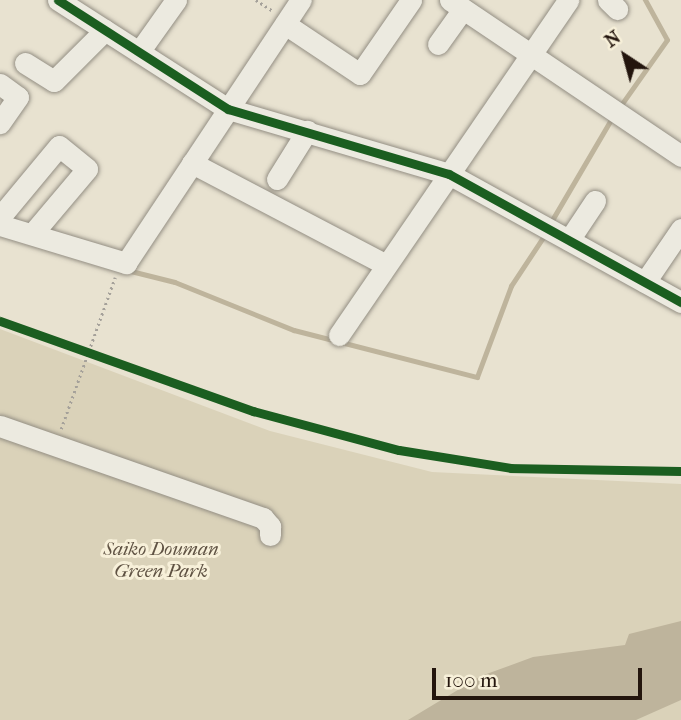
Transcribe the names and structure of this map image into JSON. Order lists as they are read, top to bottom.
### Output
{
  "parks": ["Saiko Douman Green Park"],
  "scale_bar": "100 m",
  "north": "top left"
}
